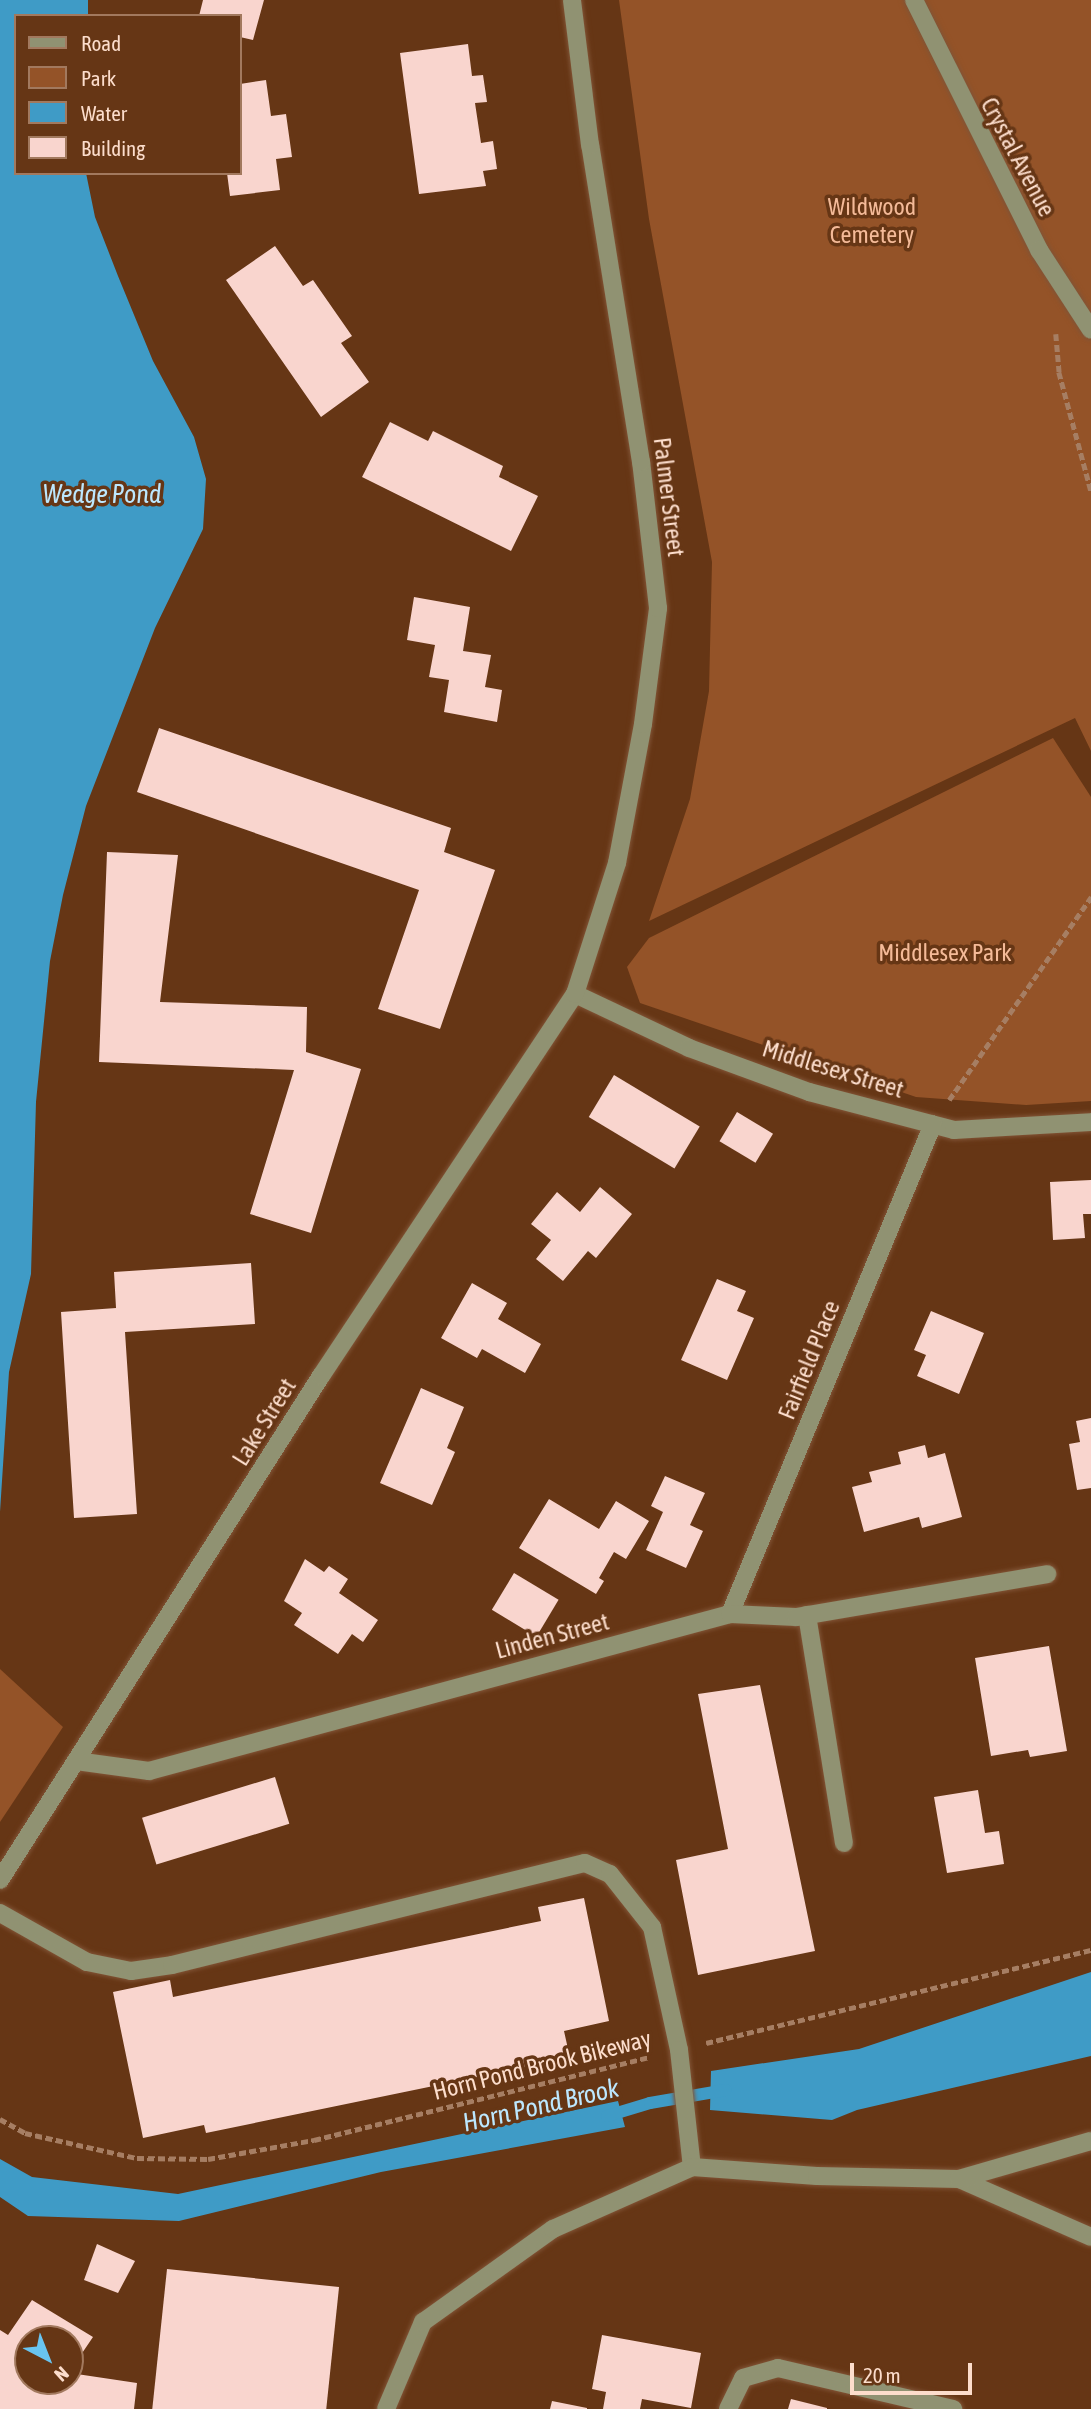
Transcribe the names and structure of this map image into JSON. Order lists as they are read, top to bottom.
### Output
{
  "streets": {
    "street": [
      "Crystal Avenue",
      "Palmer Street",
      "Middlesex Street",
      "Fairfield Place",
      "Lake Street",
      "Linden Street"
    ],
    "path": ["Horn Pond Brook Bikeway"]
  },
  "crossings": [
    ["Palmer Street", "Middlesex Street"],
    ["Palmer Street", "Lake Street"],
    ["Middlesex Street", "Fairfield Place"],
    ["Middlesex Street", "Lake Street"],
    ["Fairfield Place", "Linden Street"],
    ["Lake Street", "Linden Street"]
  ],
  "water": ["Wedge Pond", "Horn Pond Brook"],
  "parks": ["Wildwood Cemetery", "Middlesex Park"],
  "legend": [
    "Road",
    "Park",
    "Water",
    "Building"
  ],
  "scale_bar": "20 m",
  "north": "bottom right"
}
